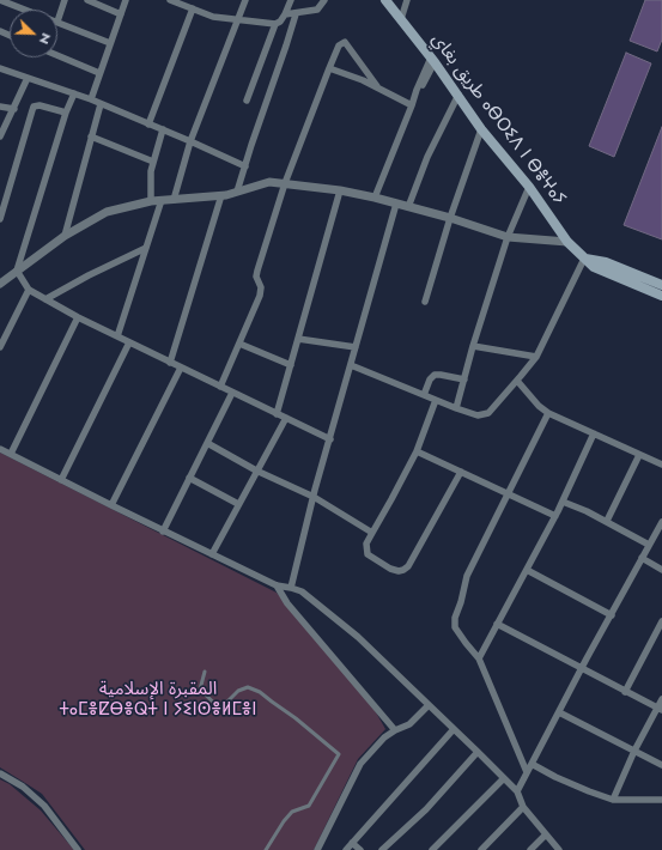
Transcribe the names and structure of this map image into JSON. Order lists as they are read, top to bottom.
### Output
{
  "streets": {
    "main road": ["طريق بغاي ⴰⴱⵔⵉⴷ ⵏ ⴱⴻⵖⴰⵢ"]
  },
  "parks": ["المقبرة الإسلامية ⵜⴰⵎⴻⵇⴱⴻⵕⵜ ⵏ ⵢⵉⵏⵙⴻⵍⵎⴻⵏ"],
  "north": "bottom right"
}
